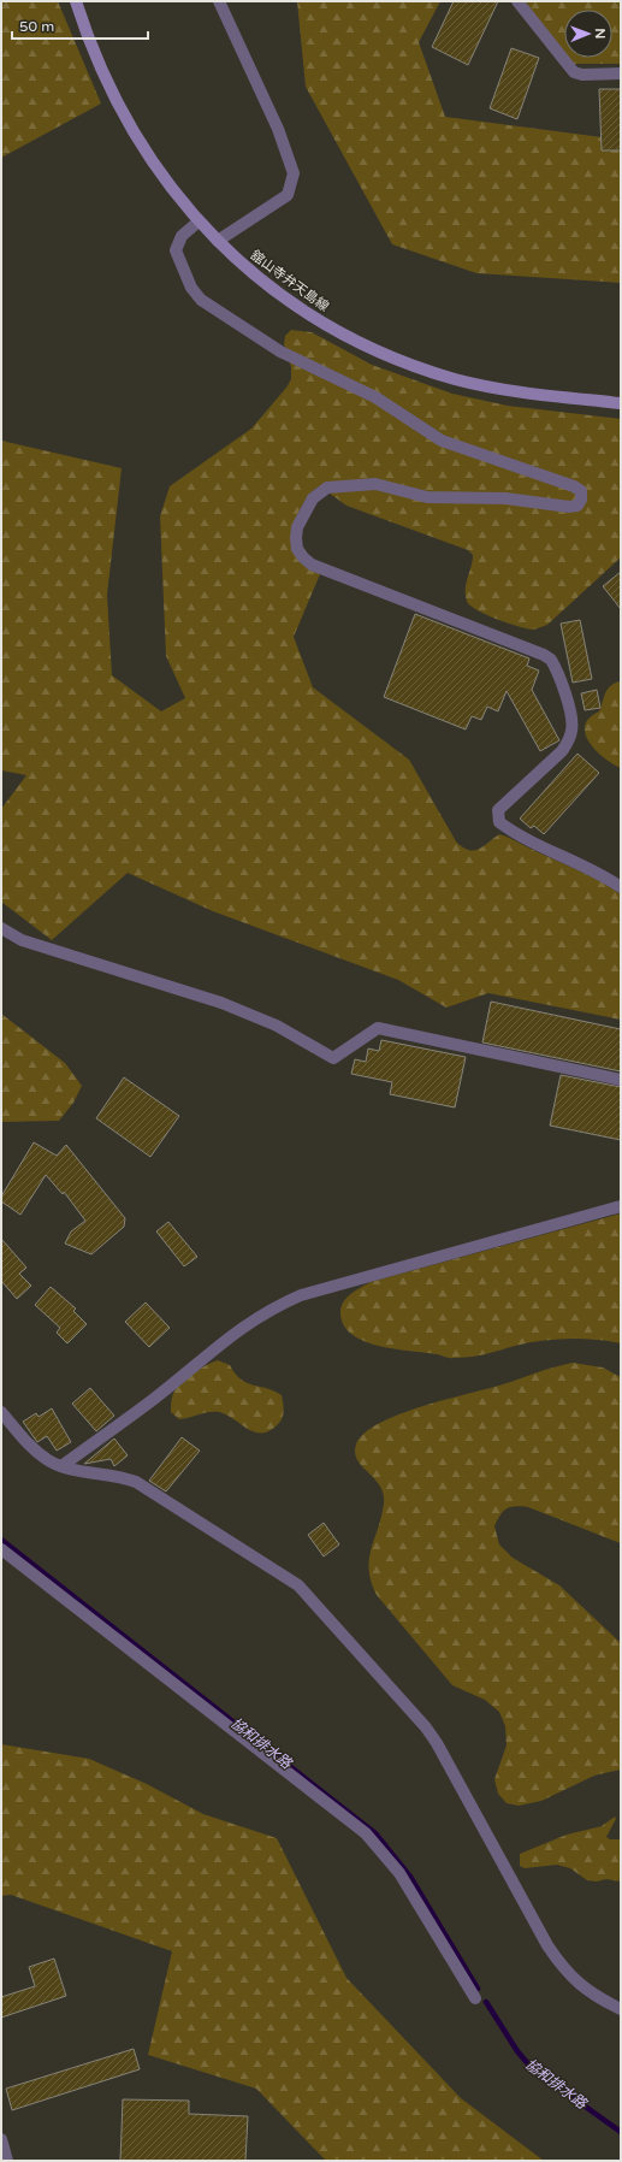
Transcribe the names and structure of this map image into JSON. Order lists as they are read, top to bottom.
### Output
{
  "streets": {
    "main road": ["舘山寺弁天島線"]
  },
  "water": ["協和排水路"],
  "scale_bar": "50 m",
  "north": "right"
}
